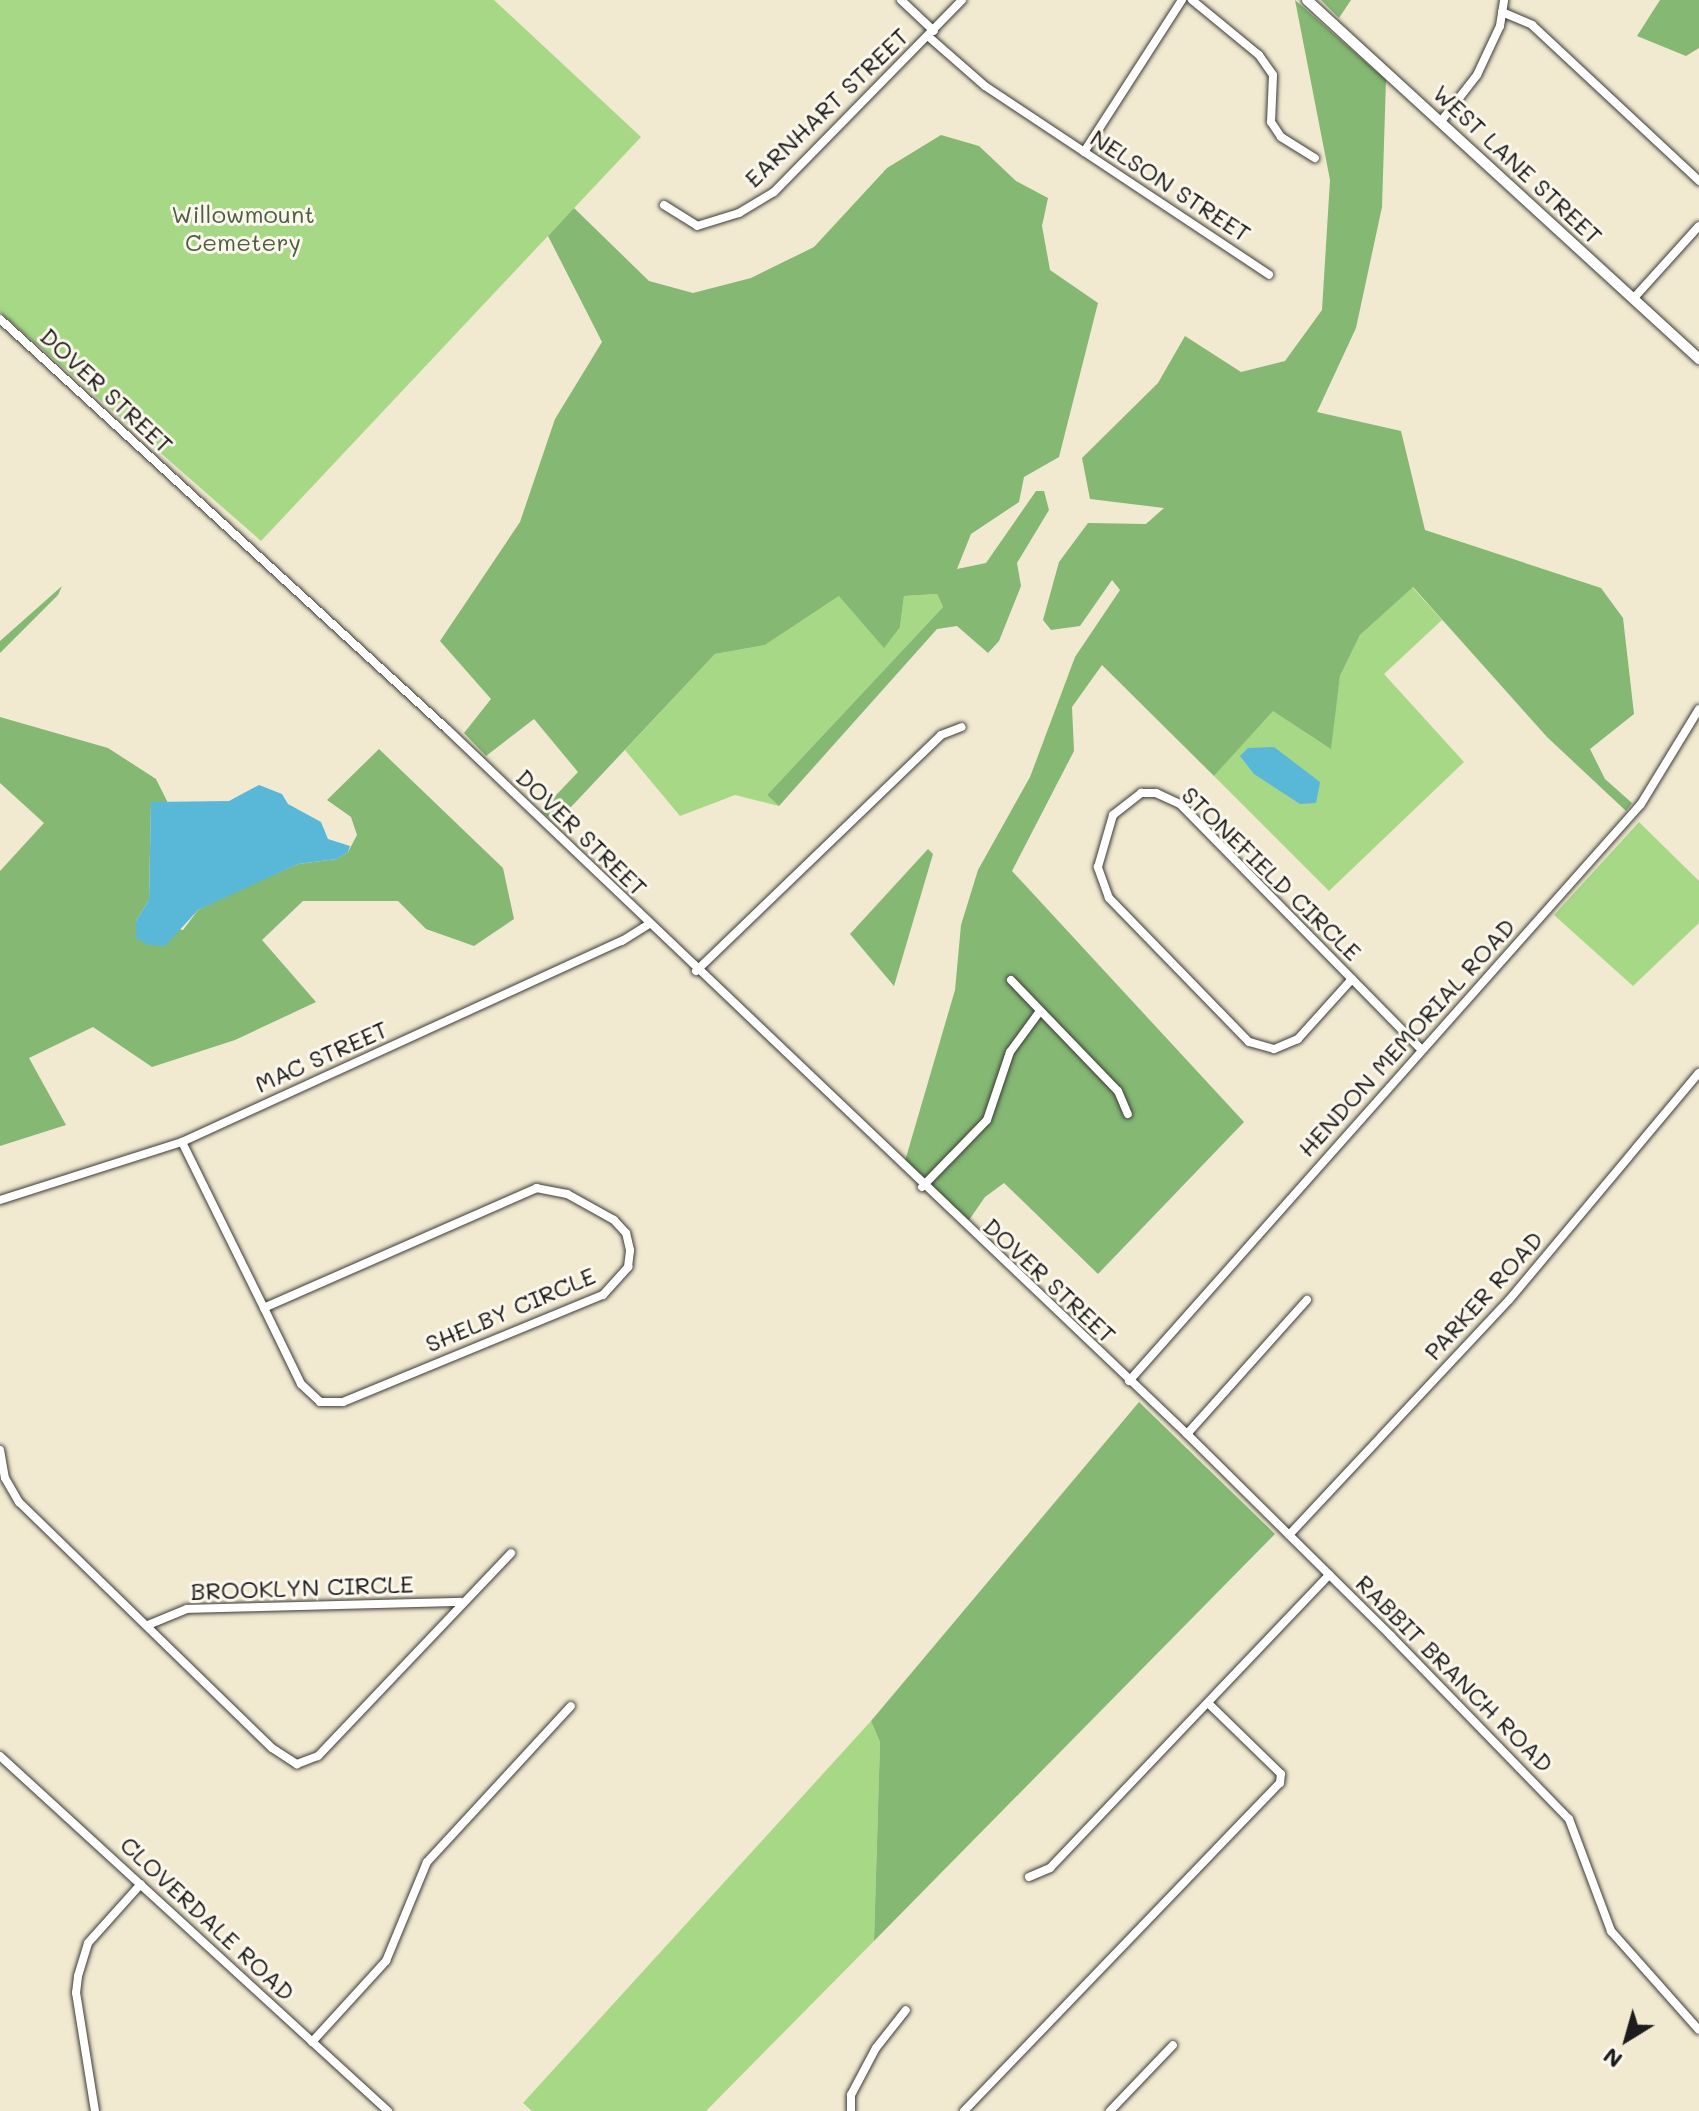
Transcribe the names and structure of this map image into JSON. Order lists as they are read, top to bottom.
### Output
{
  "streets": {
    "street": [
      "EARNHART STREET",
      "WEST LANE STREET",
      "NELSON STREET",
      "DOVER STREET",
      "STONEFIELD CIRCLE",
      "HENDON MEMORIAL ROAD",
      "MAC STREET",
      "PARKER ROAD",
      "SHELBY CIRCLE",
      "BROOKLYN CIRCLE",
      "RABBIT BRANCH ROAD",
      "CLOVERDALE ROAD"
    ]
  },
  "crossings": [
    ["EARNHART STREET", "NELSON STREET"],
    ["DOVER STREET", "HENDON MEMORIAL ROAD"],
    ["DOVER STREET", "MAC STREET"],
    ["DOVER STREET", "RABBIT BRANCH ROAD"],
    ["STONEFIELD CIRCLE", "HENDON MEMORIAL ROAD"],
    ["HENDON MEMORIAL ROAD", "RABBIT BRANCH ROAD"],
    ["MAC STREET", "SHELBY CIRCLE"],
    ["PARKER ROAD", "RABBIT BRANCH ROAD"]
  ],
  "parks": ["Willowmount Cemetery"],
  "north": "bottom left"
}
